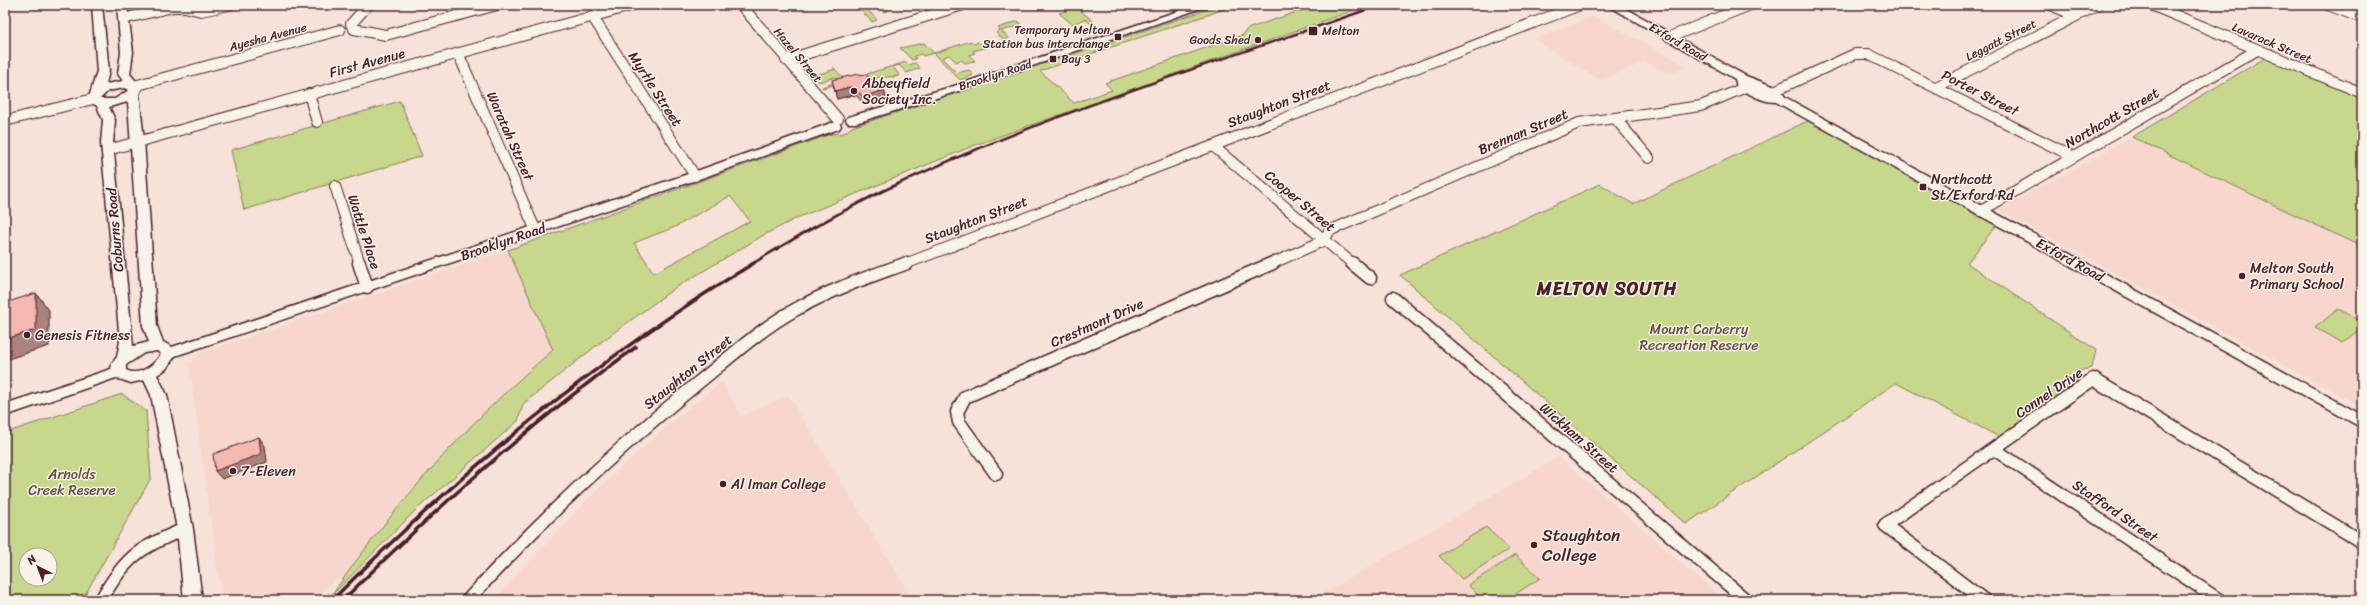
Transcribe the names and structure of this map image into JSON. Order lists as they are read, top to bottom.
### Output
{
  "streets": {
    "street": [
      "Ayesha Avenue",
      "Leggatt Street",
      "Exford Road",
      "Lavarack Street",
      "Hazel Street",
      "First Avenue",
      "Brooklyn Road",
      "Myrtle Street",
      "Porter Street",
      "Staughton Street",
      "Northcott Street",
      "Brennan Street",
      "Waratah Street",
      "Cooper Street",
      "Coburns Road",
      "Wattle Place",
      "Crestmont Drive",
      "Connel Drive",
      "Wickham Street",
      "Stafford Street"
    ]
  },
  "crossings": [
    ["Ayesha Avenue", "Coburns Road"],
    ["Leggatt Street", "Porter Street"],
    ["Exford Road", "Porter Street"],
    ["Exford Road", "Northcott Street"],
    ["Exford Road", "Brennan Street"],
    ["Lavarack Street", "Northcott Street"],
    ["Hazel Street", "Brooklyn Road"],
    ["First Avenue", "Myrtle Street"],
    ["First Avenue", "Waratah Street"],
    ["First Avenue", "Coburns Road"],
    ["Brooklyn Road", "Myrtle Street"],
    ["Brooklyn Road", "Waratah Street"],
    ["Brooklyn Road", "Coburns Road"],
    ["Brooklyn Road", "Wattle Place"],
    ["Porter Street", "Northcott Street"],
    ["Staughton Street", "Cooper Street"],
    ["Brennan Street", "Cooper Street"],
    ["Brennan Street", "Crestmont Drive"],
    ["Cooper Street", "Crestmont Drive"],
    ["Connel Drive", "Stafford Street"]
  ],
  "districts": ["MELTON SOUTH"],
  "parks": ["Mount Carberry Recreation Reserve", "Arnolds Creek Reserve"],
  "places": {
    "transit": [
      "Melton",
      "Temporary Melton Station bus interchange",
      "Bay 3",
      "Northcott St/Exford Rd"
    ],
    "other": [
      "Goods Shed",
      "Abbeyfield Society Inc.",
      "Melton South Primary School",
      "Genesis Fitness",
      "7-Eleven",
      "Al Iman College",
      "Staughton College"
    ]
  },
  "north": "top left"
}
